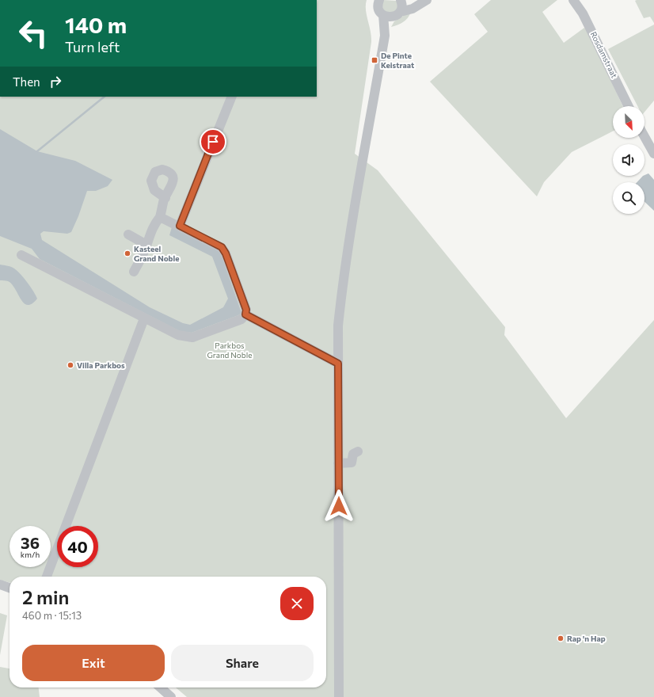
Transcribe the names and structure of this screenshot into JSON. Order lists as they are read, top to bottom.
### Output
{
  "streets": {
    "street": ["Rosdamstraat"]
  },
  "parks": ["Parkbos Grand Noble"],
  "places": {
    "transit": ["De Pinte Keistraat"],
    "other": ["Kasteel Grand Noble", "Villa Parkbos", "Rap 'n Hap"]
  },
  "north": "bottom right",
  "page": {
    "turn": ["140 m", "Turn left"],
    "then": "Then",
    "speed": "36 km/h",
    "limit": "40",
    "heading": ["2 min", "460 m · 15:13"],
    "buttons": ["Exit", "Share"]
  }
}
